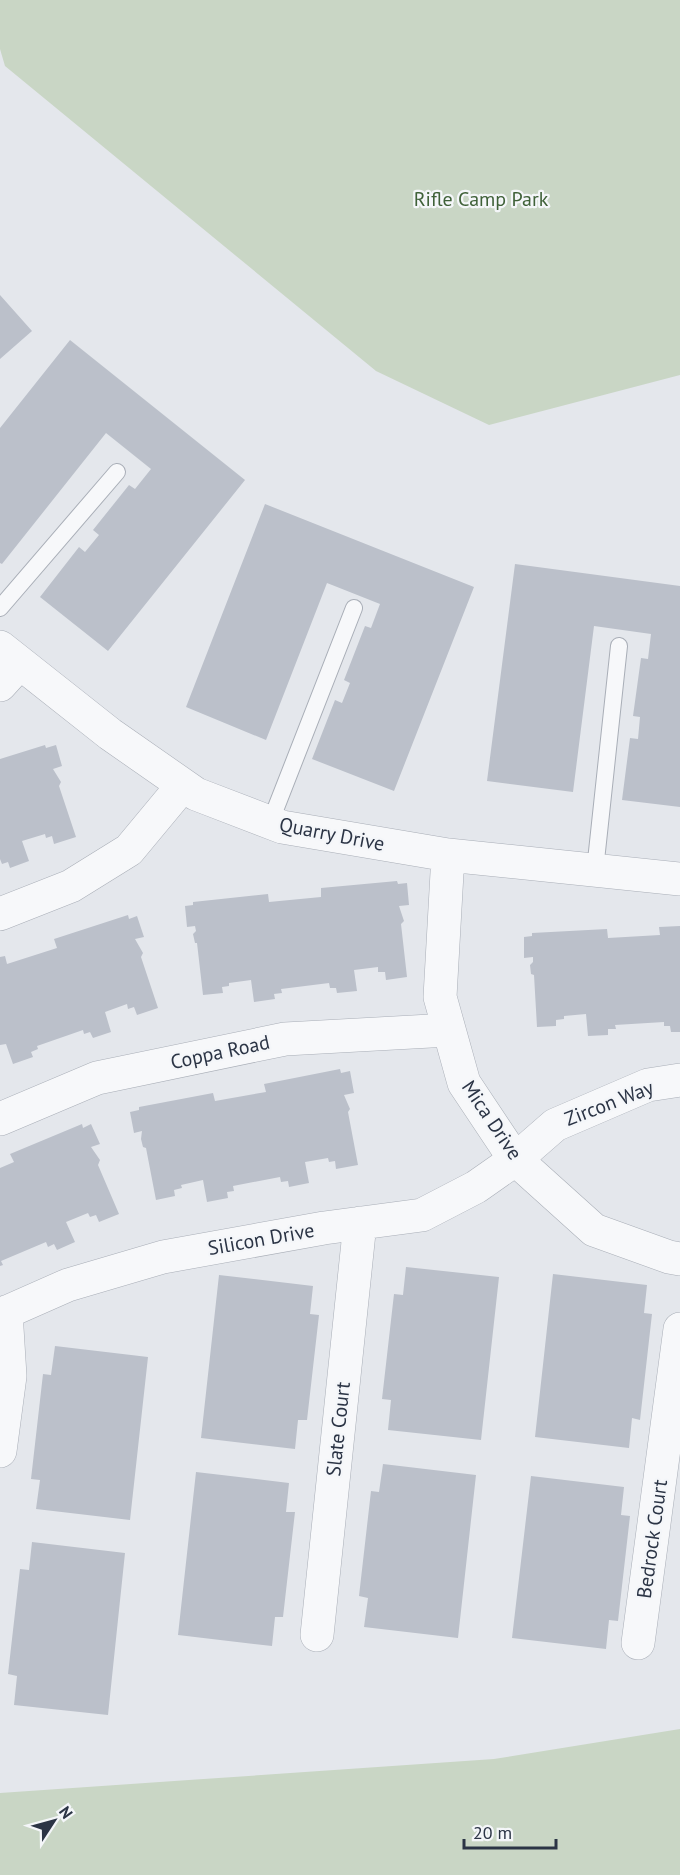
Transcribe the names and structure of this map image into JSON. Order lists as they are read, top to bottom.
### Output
{
  "streets": {
    "street": [
      "Quarry Drive",
      "Coppa Road",
      "Zircon Way",
      "Mica Drive",
      "Silicon Drive",
      "Slate Court",
      "Bedrock Court"
    ]
  },
  "crossings": [
    ["Quarry Drive", "Mica Drive"],
    ["Coppa Road", "Mica Drive"],
    ["Zircon Way", "Mica Drive"],
    ["Zircon Way", "Silicon Drive"],
    ["Mica Drive", "Silicon Drive"],
    ["Silicon Drive", "Slate Court"]
  ],
  "parks": ["Rifle Camp Park"],
  "scale_bar": "20 m",
  "north": "top right"
}
